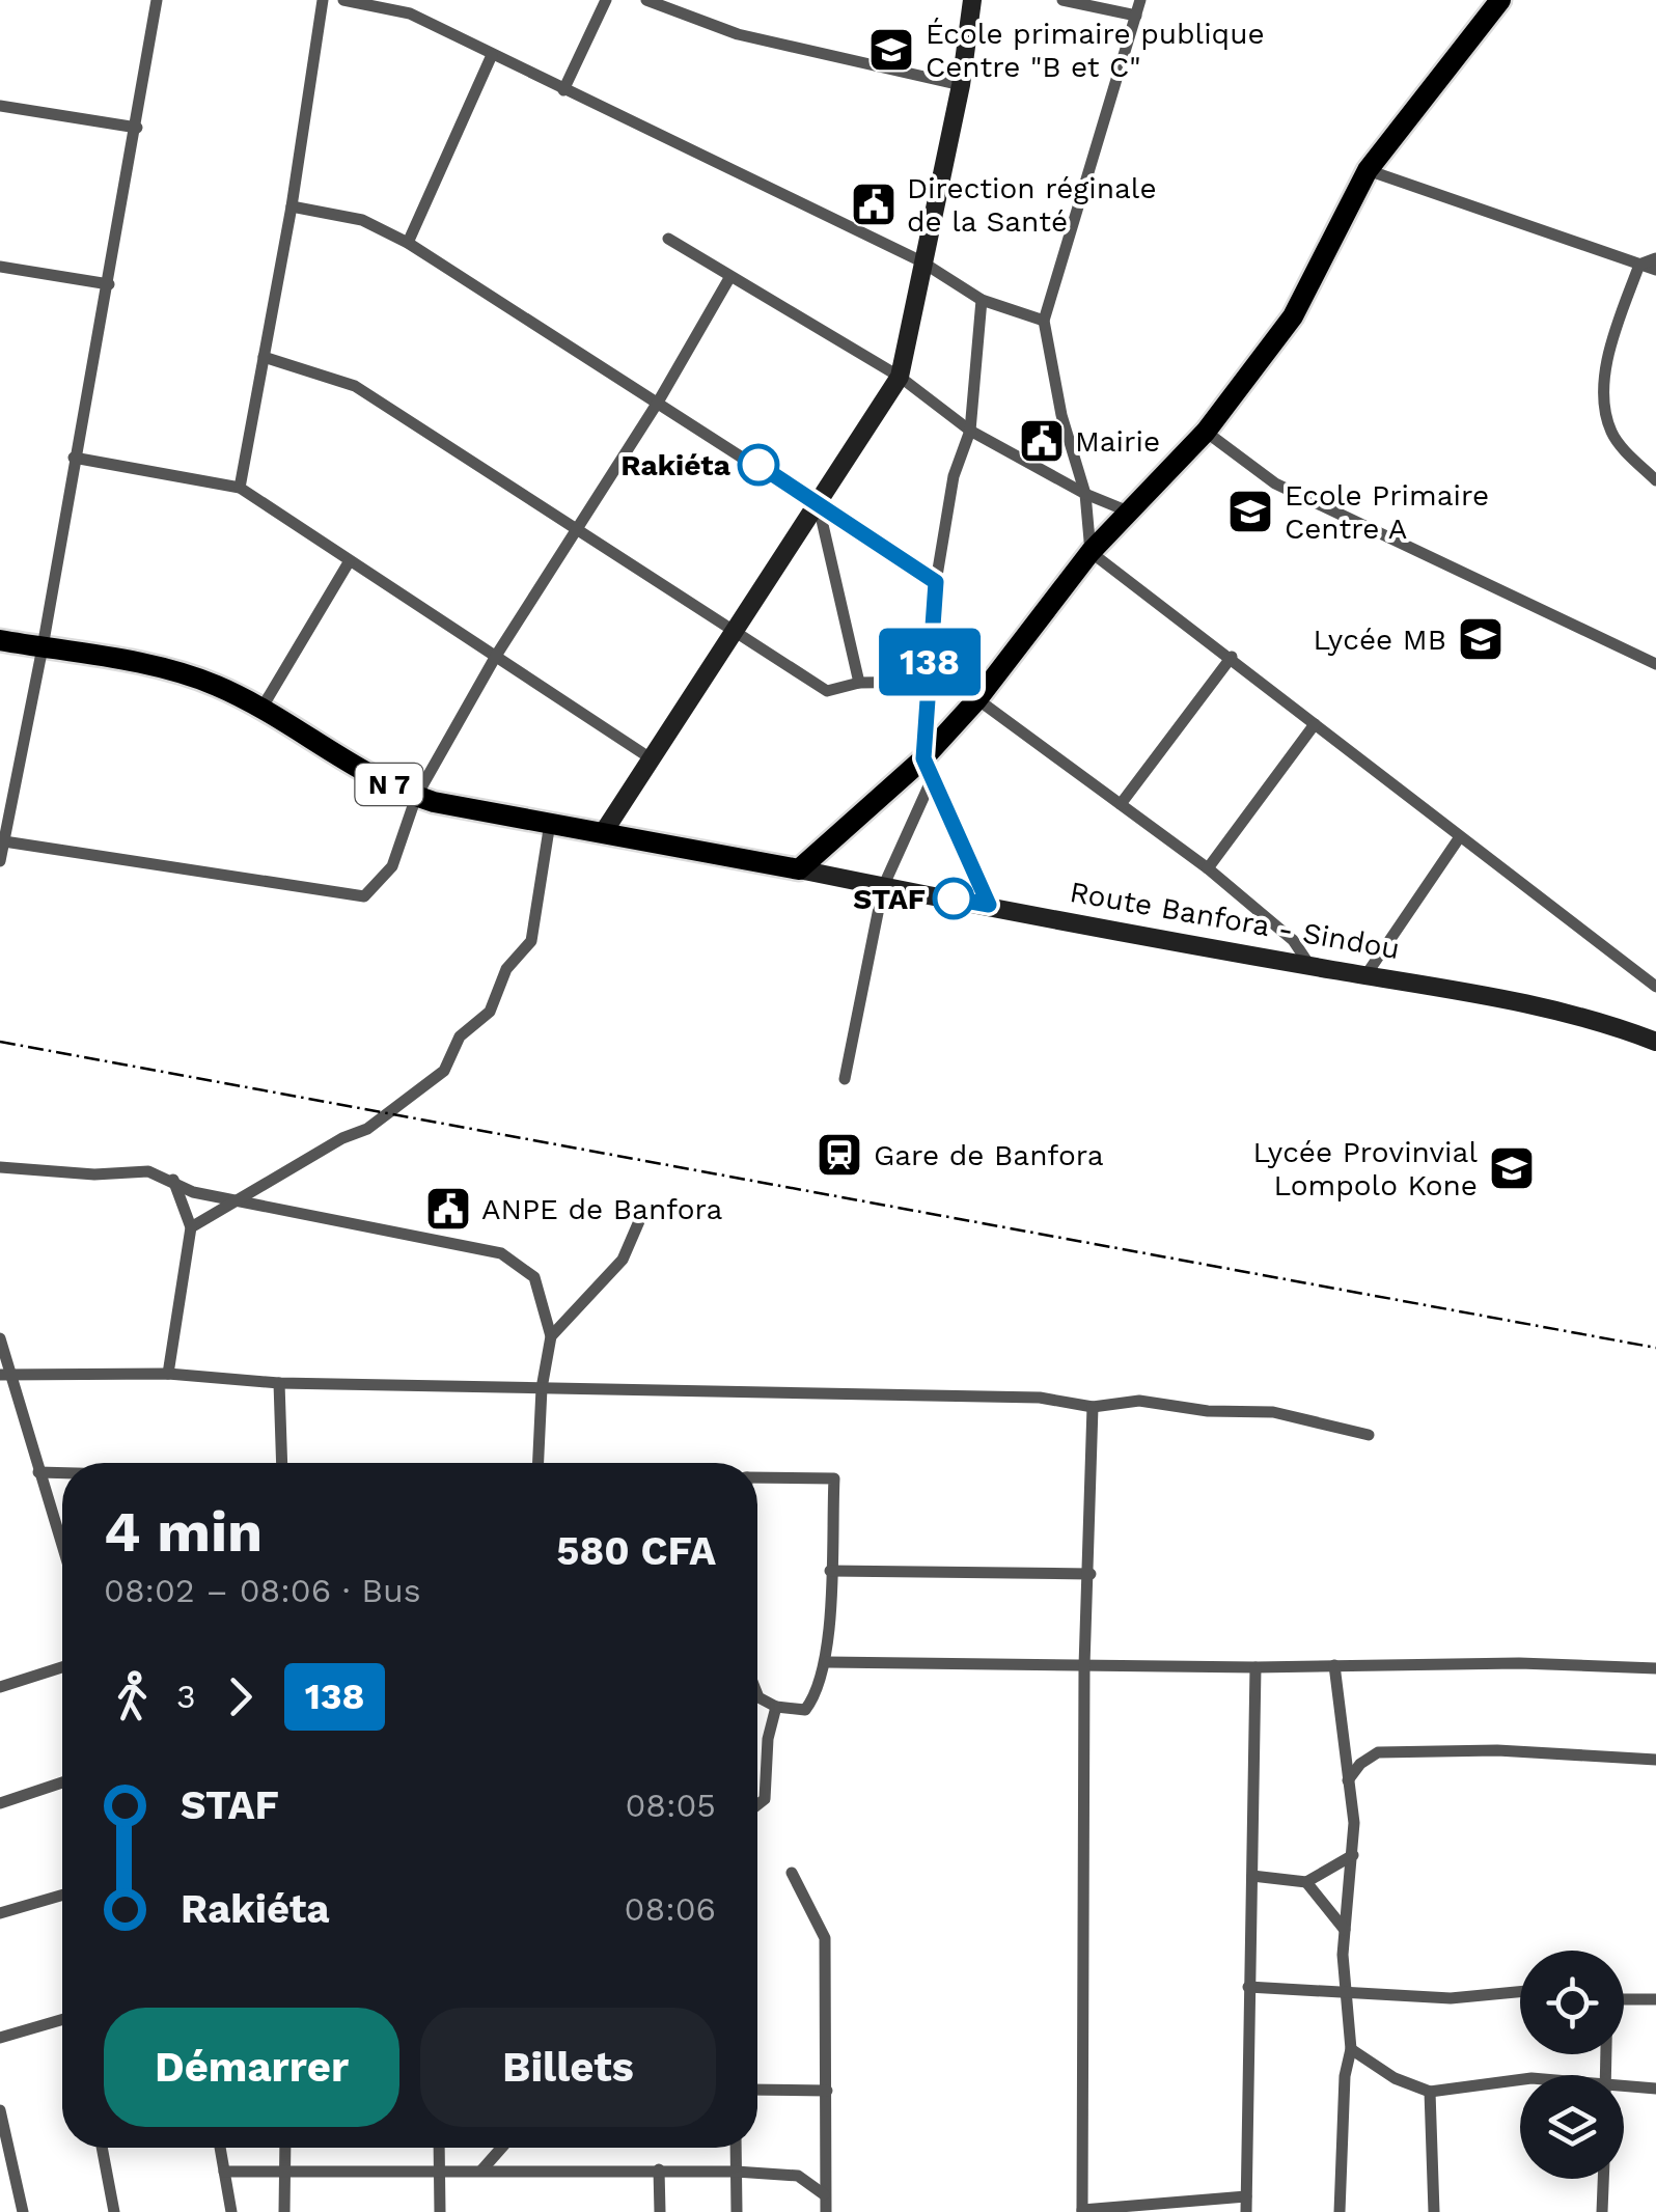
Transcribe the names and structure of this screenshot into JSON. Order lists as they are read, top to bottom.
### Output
{
  "streets": {
    "highway": ["N 7"],
    "main road": ["Route Banfora - Sindou"]
  },
  "crossings": [
    ["N 7", "Route Banfora - Sindou"]
  ],
  "places": {
    "school or university": [
      "École primaire publique Centre \"B et C\"",
      "Ecole Primaire Centre A",
      "Lycée MB",
      "Lycée Provinvial Lompolo Kone"
    ],
    "public building": ["Direction réginale de la Santé", "Mairie", "ANPE de Banfora"],
    "other": ["Rakiéta", "STAF"],
    "station": ["Gare de Banfora"]
  },
  "lines": ["bus line 138"],
  "page": {
    "on_map": "138",
    "heading": ["4 min", "08:02 – 08:06 · Bus", "580 CFA"],
    "legs": ["3", "138"],
    "list": [
      {
        "name": "STAF",
        "value": "08:05"
      },
      {
        "name": "Rakiéta",
        "value": "08:06"
      }
    ],
    "buttons": ["Démarrer", "Billets"]
  }
}
